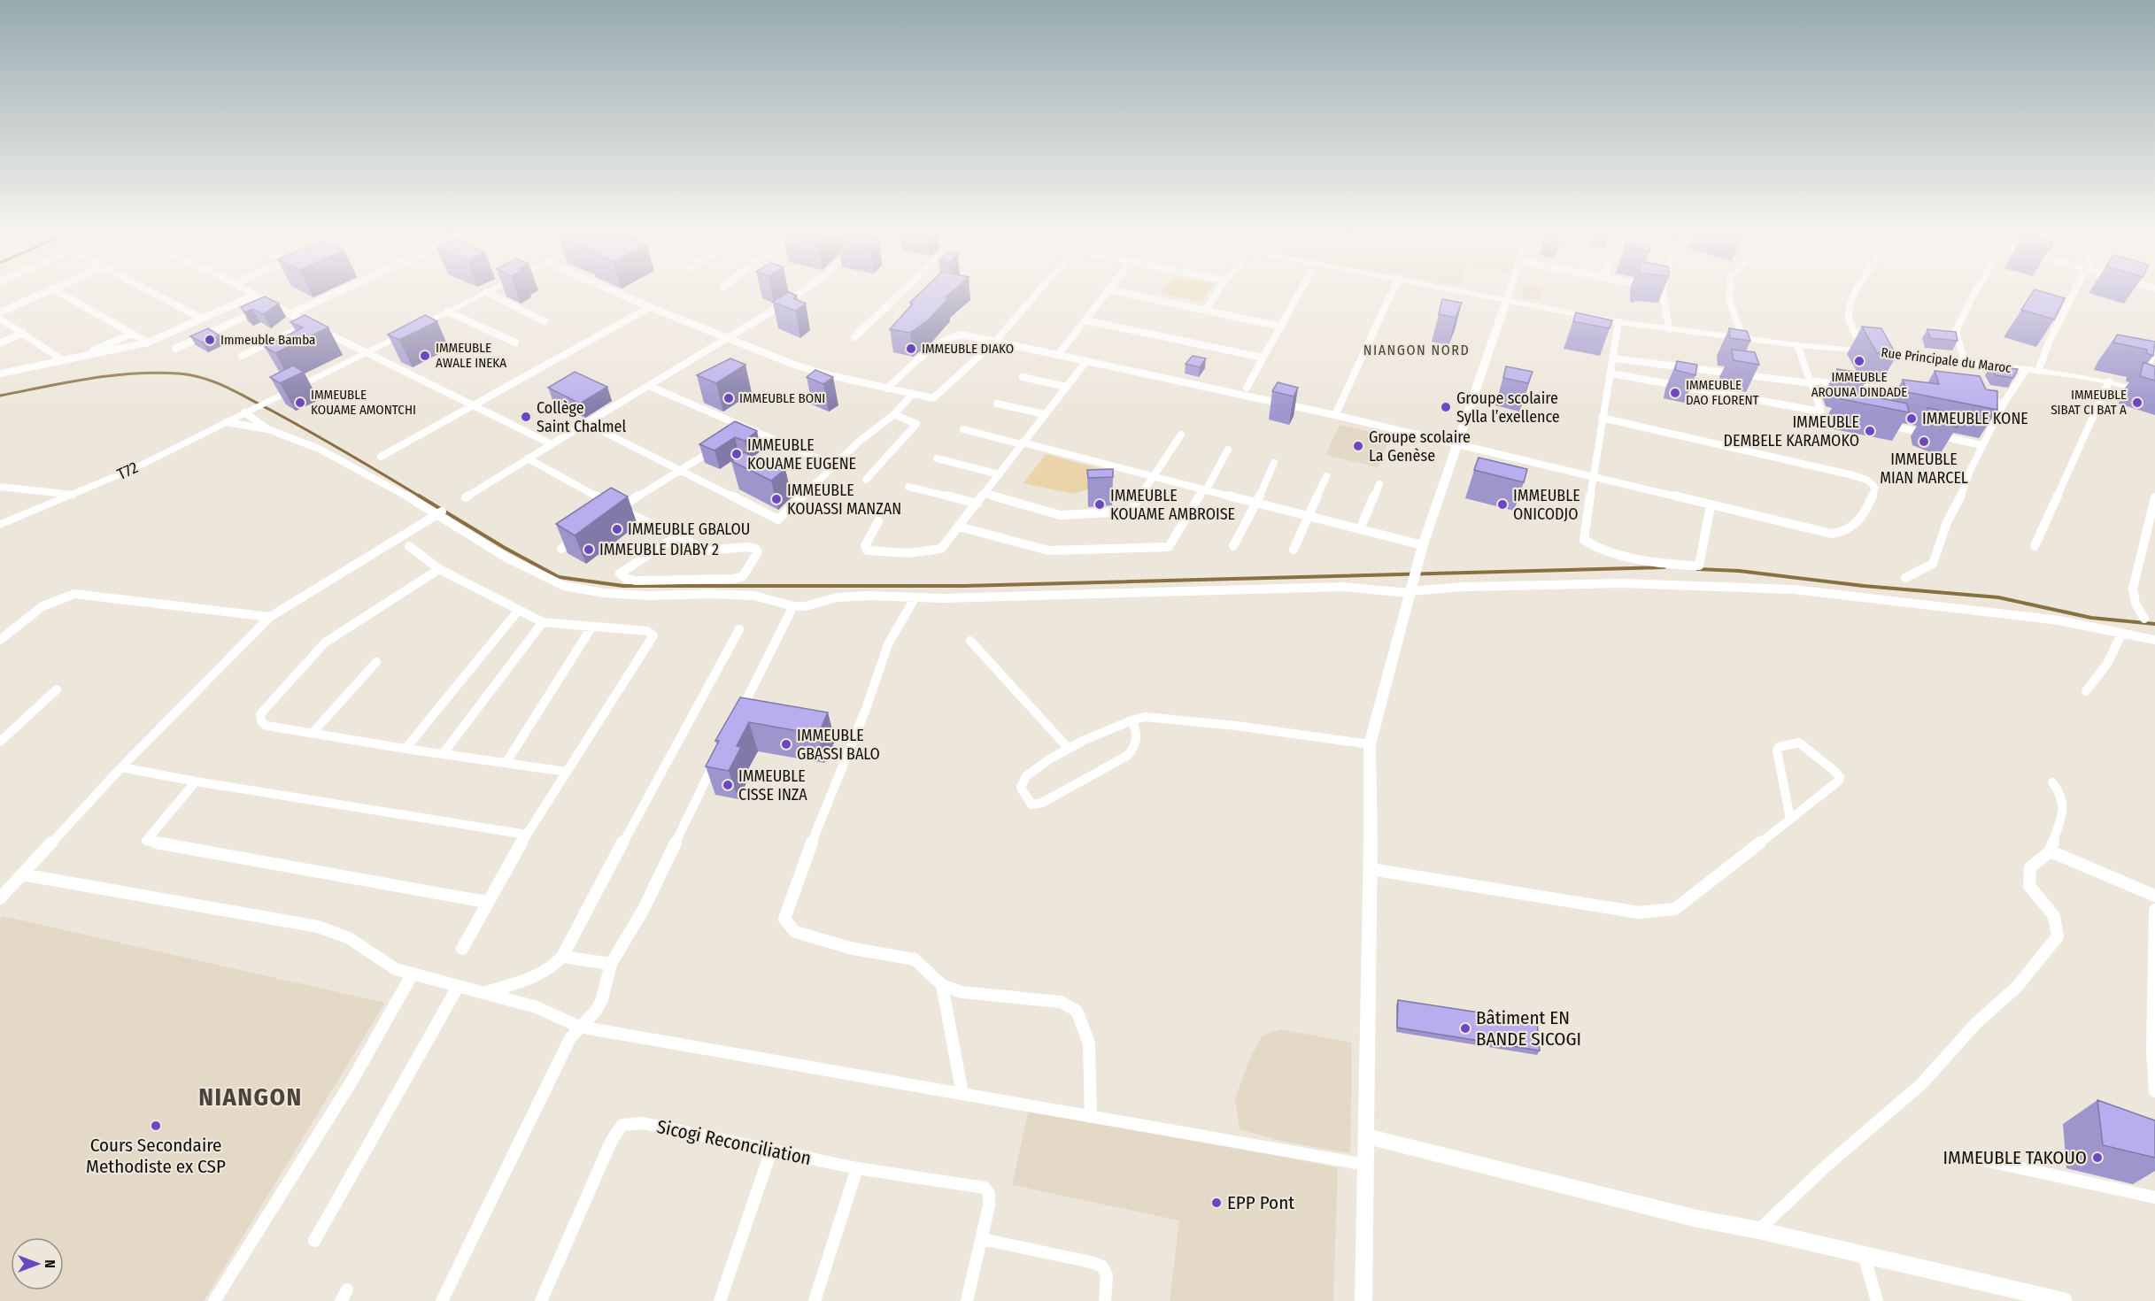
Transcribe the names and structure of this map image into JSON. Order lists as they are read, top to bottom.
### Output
{
  "streets": {
    "street": ["Rue Principale du Maroc", "T72", "Sicogi Reconciliation"]
  },
  "districts": ["NIANGON NORD", "NIANGON"],
  "places": [
    "Immeuble Bamba",
    "IMMEUBLE DIAKO",
    "IMMEUBLE AWALE INEKA",
    "IMMEUBLE AROUNA DINDADE",
    "IMMEUBLE DAO FLORENT",
    "IMMEUBLE BONI",
    "IMMEUBLE KOUAME AMONTCHI",
    "IMMEUBLE SIBAT CI BAT A",
    "Groupe scolaire Sylla l’exellence",
    "Collège Saint Chalmel",
    "IMMEUBLE KONE",
    "IMMEUBLE DEMBELE KARAMOKO",
    "IMMEUBLE MIAN MARCEL",
    "Groupe scolaire La Genèse",
    "IMMEUBLE KOUAME EUGENE",
    "IMMEUBLE KOUASSI MANZAN",
    "IMMEUBLE KOUAME AMBROISE",
    "IMMEUBLE ONICODJO",
    "IMMEUBLE GBALOU",
    "IMMEUBLE DIABY 2",
    "IMMEUBLE GBASSI BALO",
    "IMMEUBLE CISSE INZA",
    "Bâtiment EN BANDE SICOGI",
    "Cours Secondaire Methodiste ex CSP",
    "IMMEUBLE TAKOUO",
    "EPP Pont"
  ],
  "north": "right"
}
